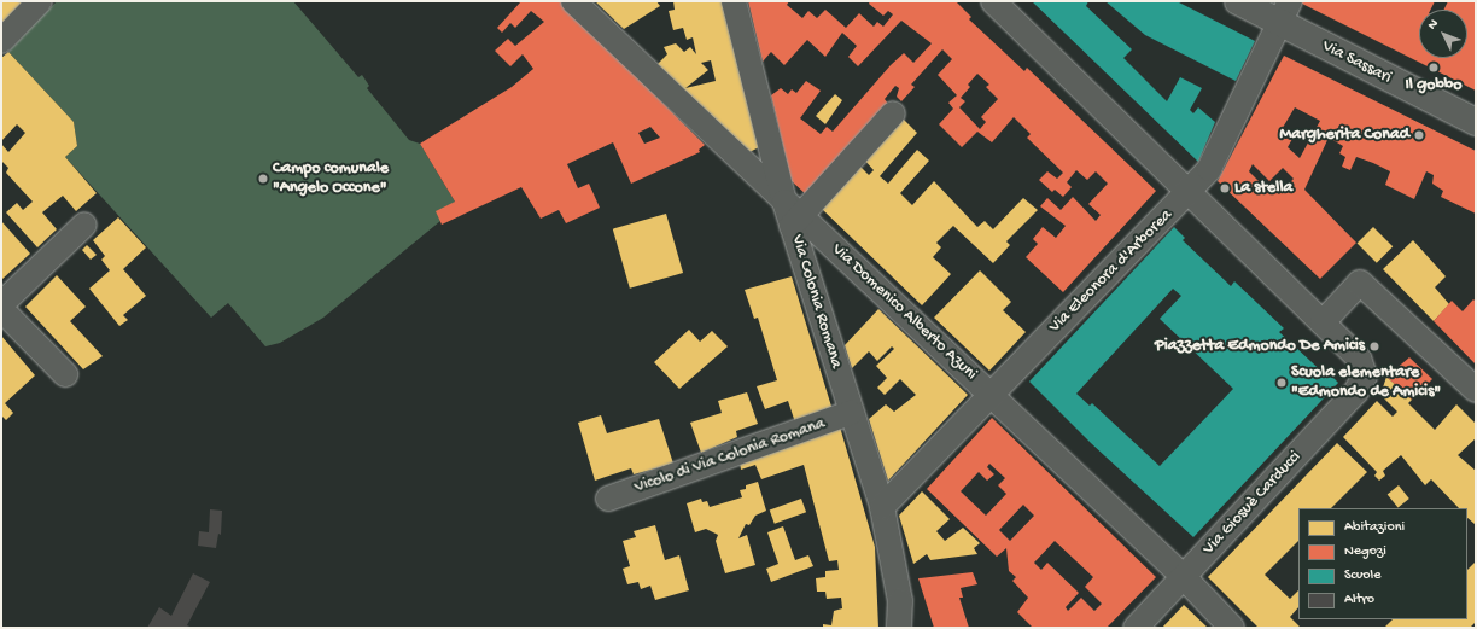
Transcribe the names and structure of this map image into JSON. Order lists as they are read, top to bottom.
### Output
{
  "streets": {
    "street": [
      "Via Sassari",
      "Via Eleonora d'Arborea",
      "Via Colonia Romana",
      "Via Domenico Alberto Azuni",
      "Vicolo di Via Colonia Romana",
      "Via Giosuè Carducci"
    ]
  },
  "crossings": [
    ["Via Sassari", "Via Eleonora d'Arborea"],
    ["Via Eleonora d'Arborea", "Via Colonia Romana"],
    ["Via Eleonora d'Arborea", "Via Domenico Alberto Azuni"],
    ["Via Colonia Romana", "Via Domenico Alberto Azuni"],
    ["Via Colonia Romana", "Vicolo di Via Colonia Romana"],
    ["Via Domenico Alberto Azuni", "Via Giosuè Carducci"]
  ],
  "places": [
    "Il gobbo",
    "Margherita Conad",
    "Campo comunale \"Angelo Occone\"",
    "La stella",
    "Piazzetta Edmondo De Amicis",
    "Scuola elementare \"Edmondo de Amicis\""
  ],
  "legend": [
    "Abitazioni",
    "Negozi",
    "Scuole",
    "Altro"
  ],
  "north": "top left"
}
